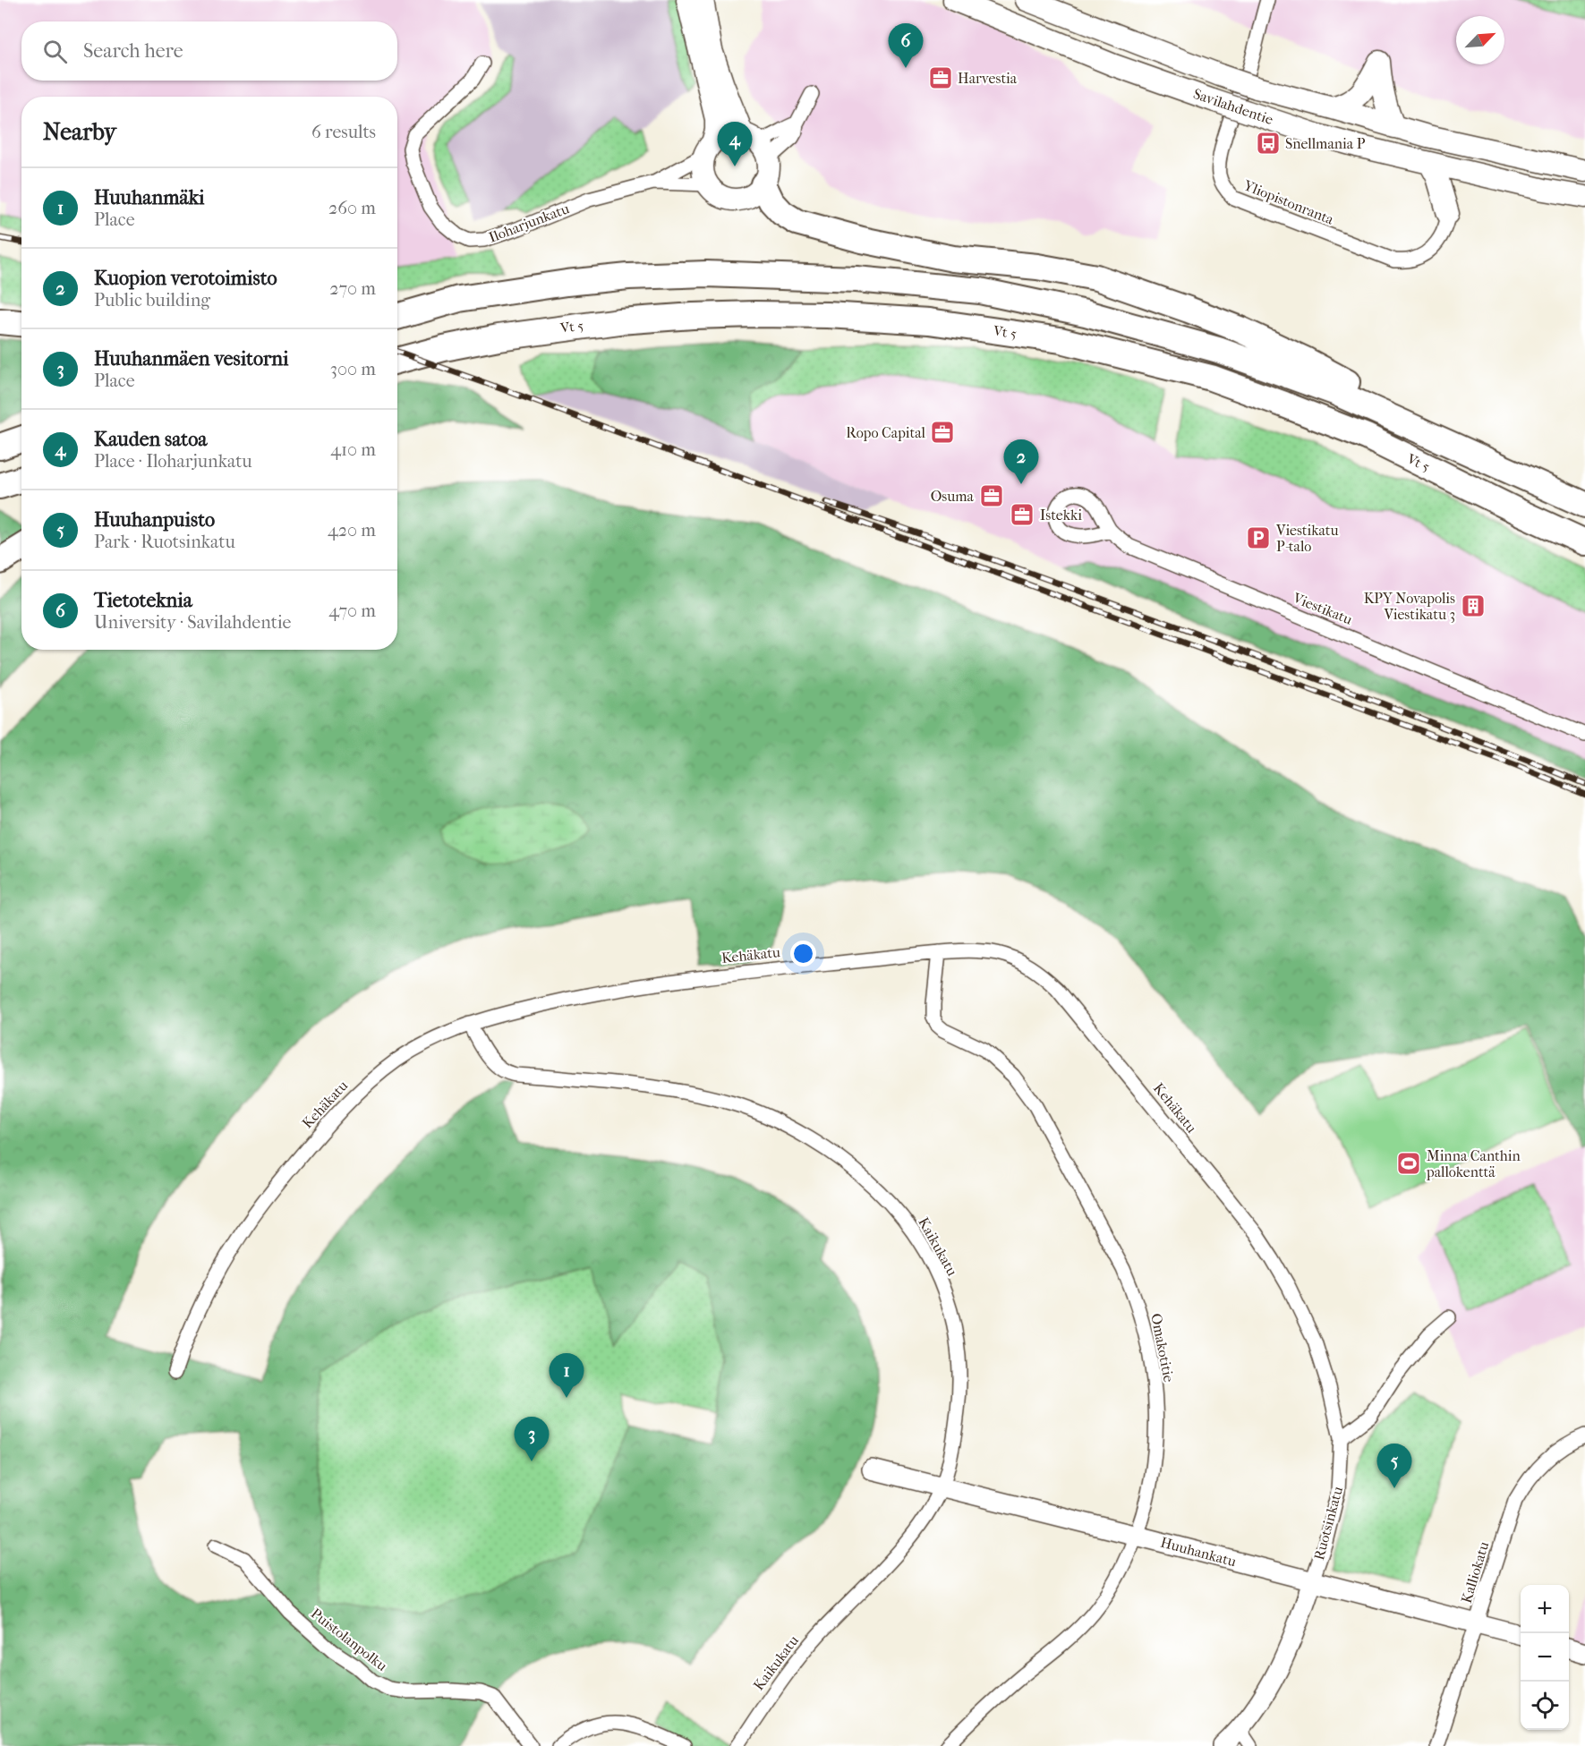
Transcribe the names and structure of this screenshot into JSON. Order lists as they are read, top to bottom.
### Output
{
  "streets": {
    "highway": ["Vt 5"],
    "main road": ["Savilahdentie"],
    "street": [
      "Yliopistonranta",
      "Iloharjunkatu",
      "Viestikatu",
      "Kehäkatu",
      "Kaikukatu",
      "Omakotitie",
      "Ruotsinkatu",
      "Huuhankatu",
      "Kalliokatu",
      "Puistolanpolku"
    ]
  },
  "crossings": [
    ["Kehäkatu", "Kaikukatu"],
    ["Kehäkatu", "Omakotitie"],
    ["Kehäkatu", "Ruotsinkatu"],
    ["Kaikukatu", "Huuhankatu"],
    ["Omakotitie", "Huuhankatu"],
    ["Ruotsinkatu", "Huuhankatu"],
    ["Huuhankatu", "Kalliokatu"]
  ],
  "places": {
    "office": [
      "Harvestia",
      "Ropo Capital",
      "Osuma",
      "Istekki"
    ],
    "bus stop": ["Snellmania P"],
    "parking": ["Viestikatu P-talo"],
    "building": ["KPY Novapolis Viestikatu 3"],
    "sports": ["Minna Canthin pallokenttä"]
  },
  "north": "top right",
  "page": {
    "search": "Search here",
    "pins": [
      "6",
      "4",
      "2",
      "1",
      "3",
      "5"
    ],
    "heading": ["Nearby", "6 results"],
    "list": [
      {
        "mark": "1",
        "name": "Huuhanmäki",
        "note": "Place",
        "value": "260 m"
      },
      {
        "mark": "2",
        "name": "Kuopion verotoimisto",
        "note": "Public building",
        "value": "270 m"
      },
      {
        "mark": "3",
        "name": "Huuhanmäen vesitorni",
        "note": "Place",
        "value": "300 m"
      },
      {
        "mark": "4",
        "name": "Kauden satoa",
        "note": "Place · Iloharjunkatu",
        "value": "410 m"
      },
      {
        "mark": "5",
        "name": "Huuhanpuisto",
        "note": "Park · Ruotsinkatu",
        "value": "420 m"
      },
      {
        "mark": "6",
        "name": "Tietoteknia",
        "note": "University · Savilahdentie",
        "value": "470 m"
      }
    ],
    "map_buttons": ["+", "−"]
  }
}
